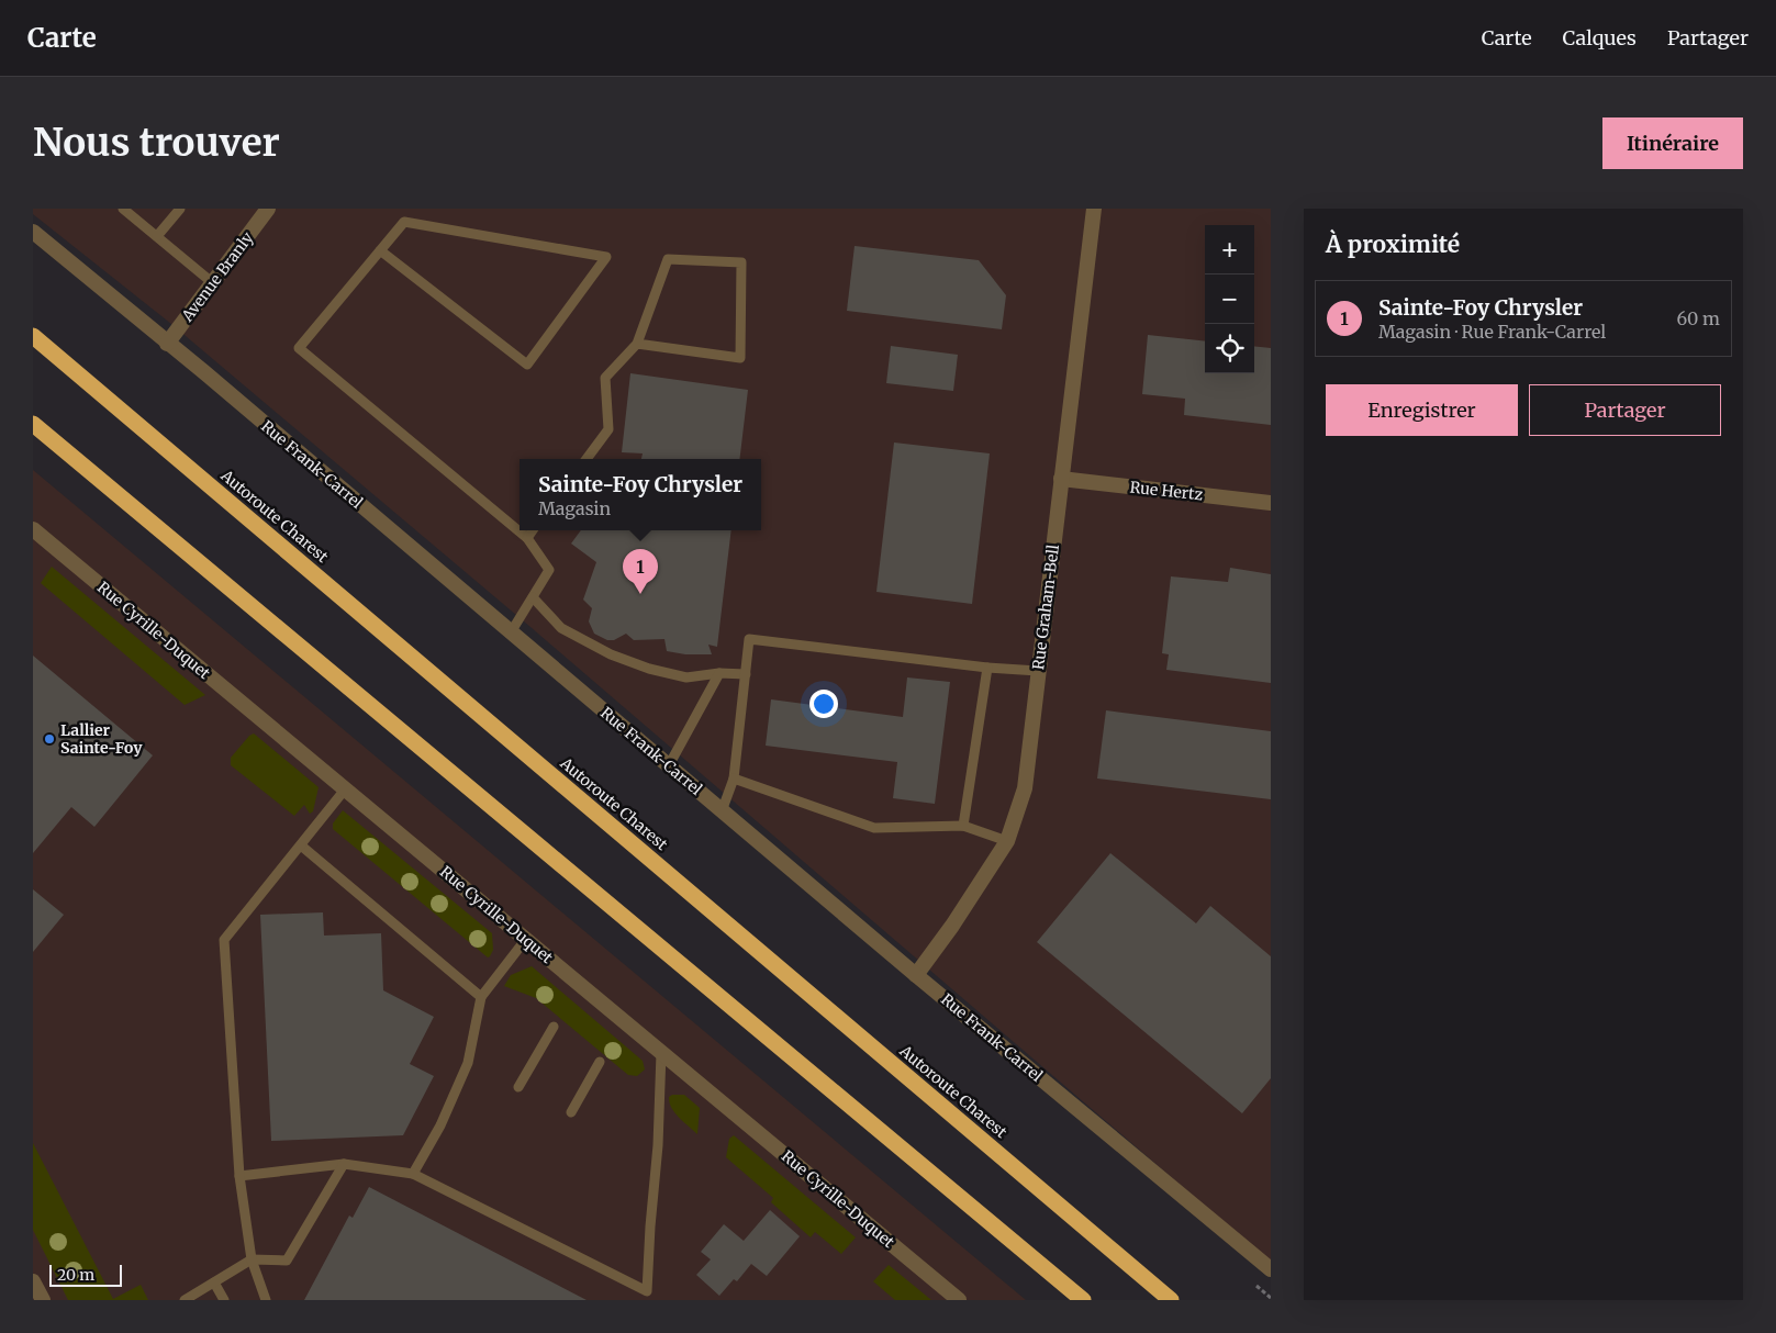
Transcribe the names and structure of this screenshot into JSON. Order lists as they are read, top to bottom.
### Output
{
  "streets": {
    "highway": ["Autoroute Charest"],
    "street": [
      "Avenue Branly",
      "Rue Frank-Carrel",
      "Rue Hertz",
      "Rue Graham-Bell",
      "Rue Cyrille-Duquet"
    ]
  },
  "crossings": [
    ["Avenue Branly", "Rue Frank-Carrel"],
    ["Rue Frank-Carrel", "Rue Graham-Bell"],
    ["Rue Hertz", "Rue Graham-Bell"]
  ],
  "places": ["Lallier Sainte-Foy"],
  "scale_bar": "20 m",
  "page": {
    "header": "Carte",
    "nav": ["Carte", "Calques", "Partager"],
    "buttons": [
      "Itinéraire",
      ["Enregistrer", "Partager"]
    ],
    "title": "Nous trouver",
    "heading": "À proximité",
    "map_buttons": ["+", "−"],
    "list": [
      {
        "mark": "1",
        "name": "Sainte-Foy Chrysler",
        "note": "Magasin · Rue Frank-Carrel",
        "value": "60 m"
      }
    ],
    "popup": ["Sainte-Foy Chrysler", "Magasin"],
    "pins": "1",
    "scale": "20 m"
  }
}
